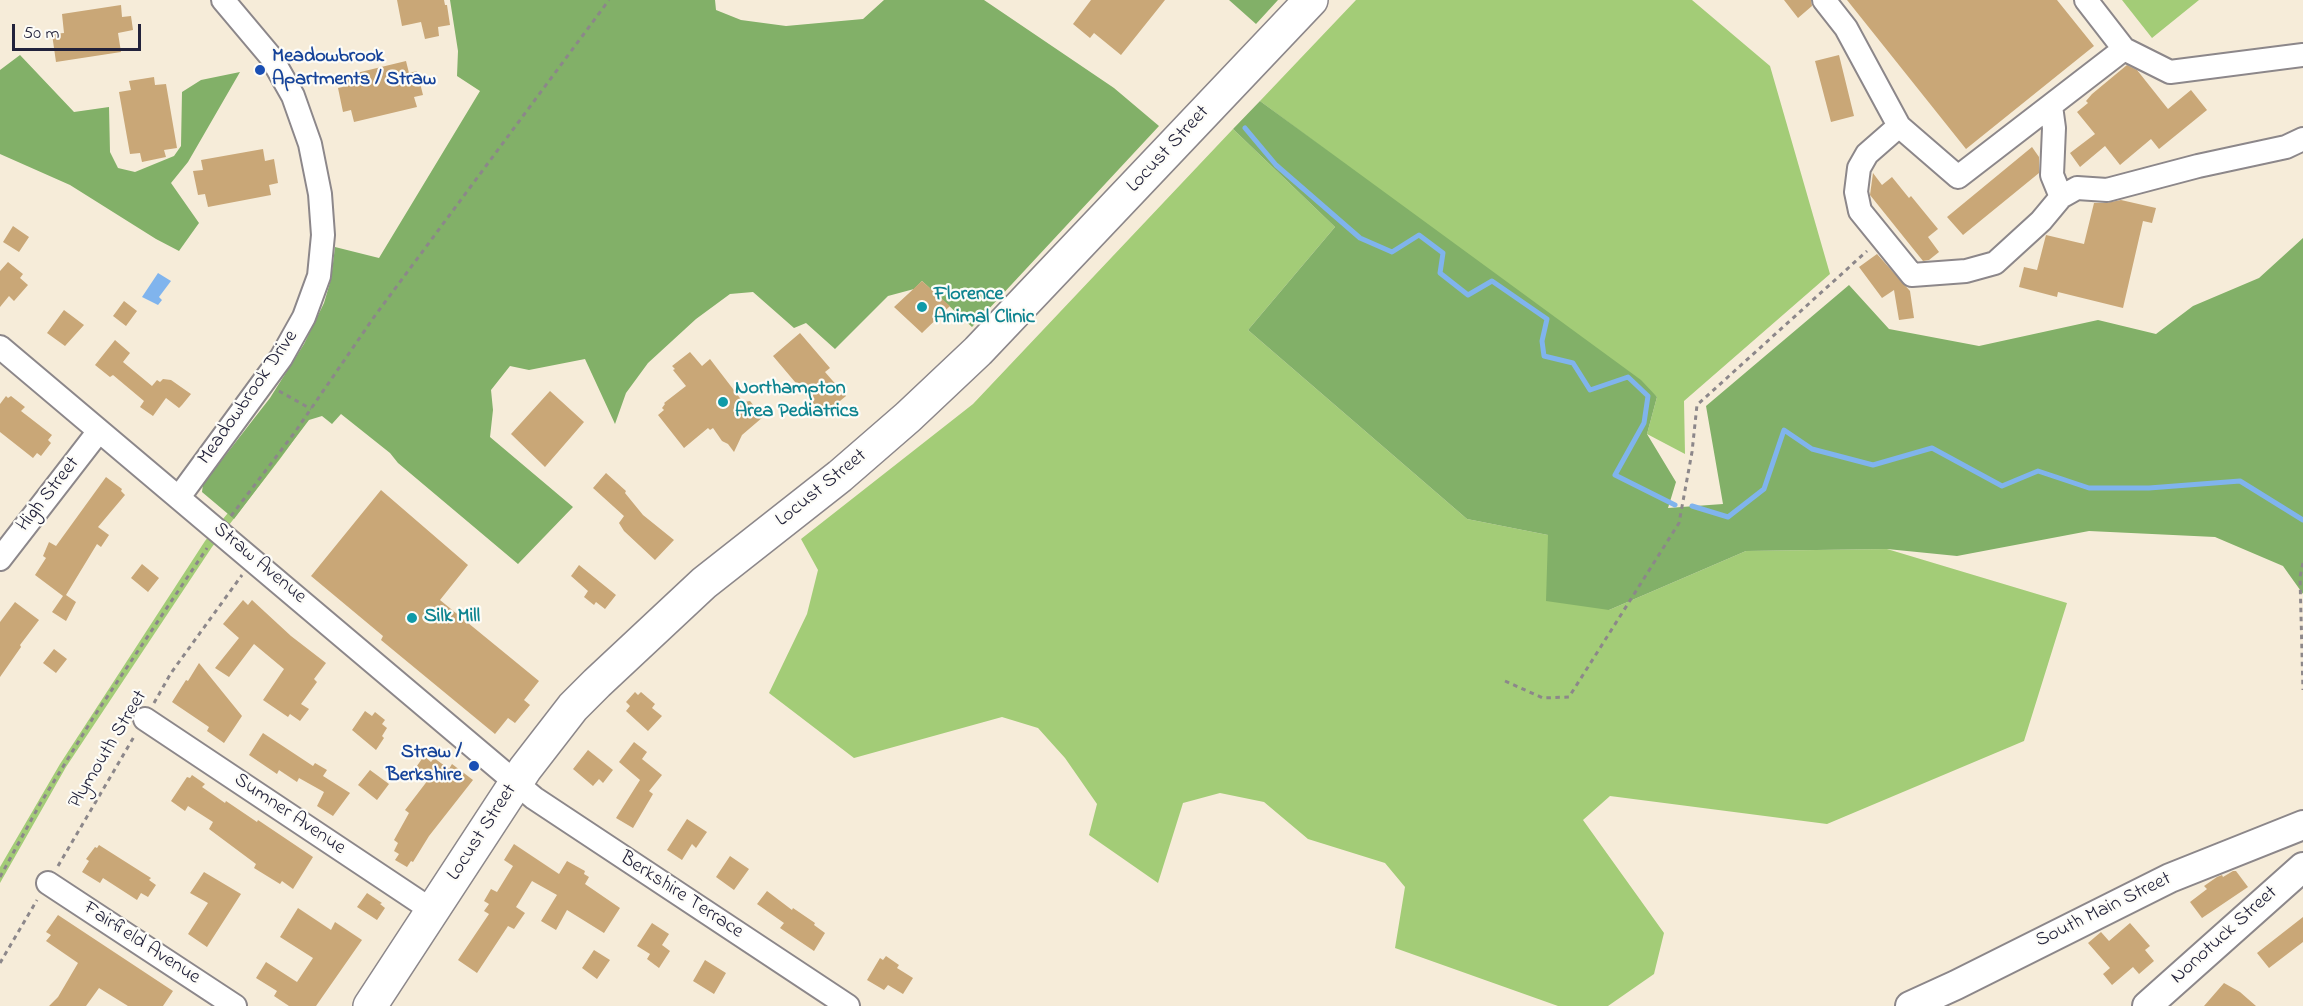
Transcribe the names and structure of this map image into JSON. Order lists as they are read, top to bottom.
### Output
{
  "streets": {
    "highway": ["Locust Street"],
    "main road": ["South Main Street", "Nonotuck Street"],
    "street": [
      "Meadowbrook Drive",
      "High Street",
      "Straw Avenue",
      "Sumner Avenue",
      "Berkshire Terrace",
      "Fairfield Avenue"
    ],
    "path": ["Plymouth Street"]
  },
  "crossings": [
    ["Locust Street", "Straw Avenue"],
    ["Locust Street", "Sumner Avenue"],
    ["Locust Street", "Berkshire Terrace"],
    ["Meadowbrook Drive", "Straw Avenue"],
    ["High Street", "Straw Avenue"],
    ["Straw Avenue", "Plymouth Street"],
    ["Straw Avenue", "Berkshire Terrace"],
    ["Plymouth Street", "Sumner Avenue"],
    ["Plymouth Street", "Fairfield Avenue"]
  ],
  "places": [
    "Meadowbrook Apartments / Straw",
    "Florence Animal Clinic",
    "Northampton Area Pediatrics",
    "Silk Mill",
    "Straw / Berkshire"
  ],
  "scale_bar": "50 m"
}
